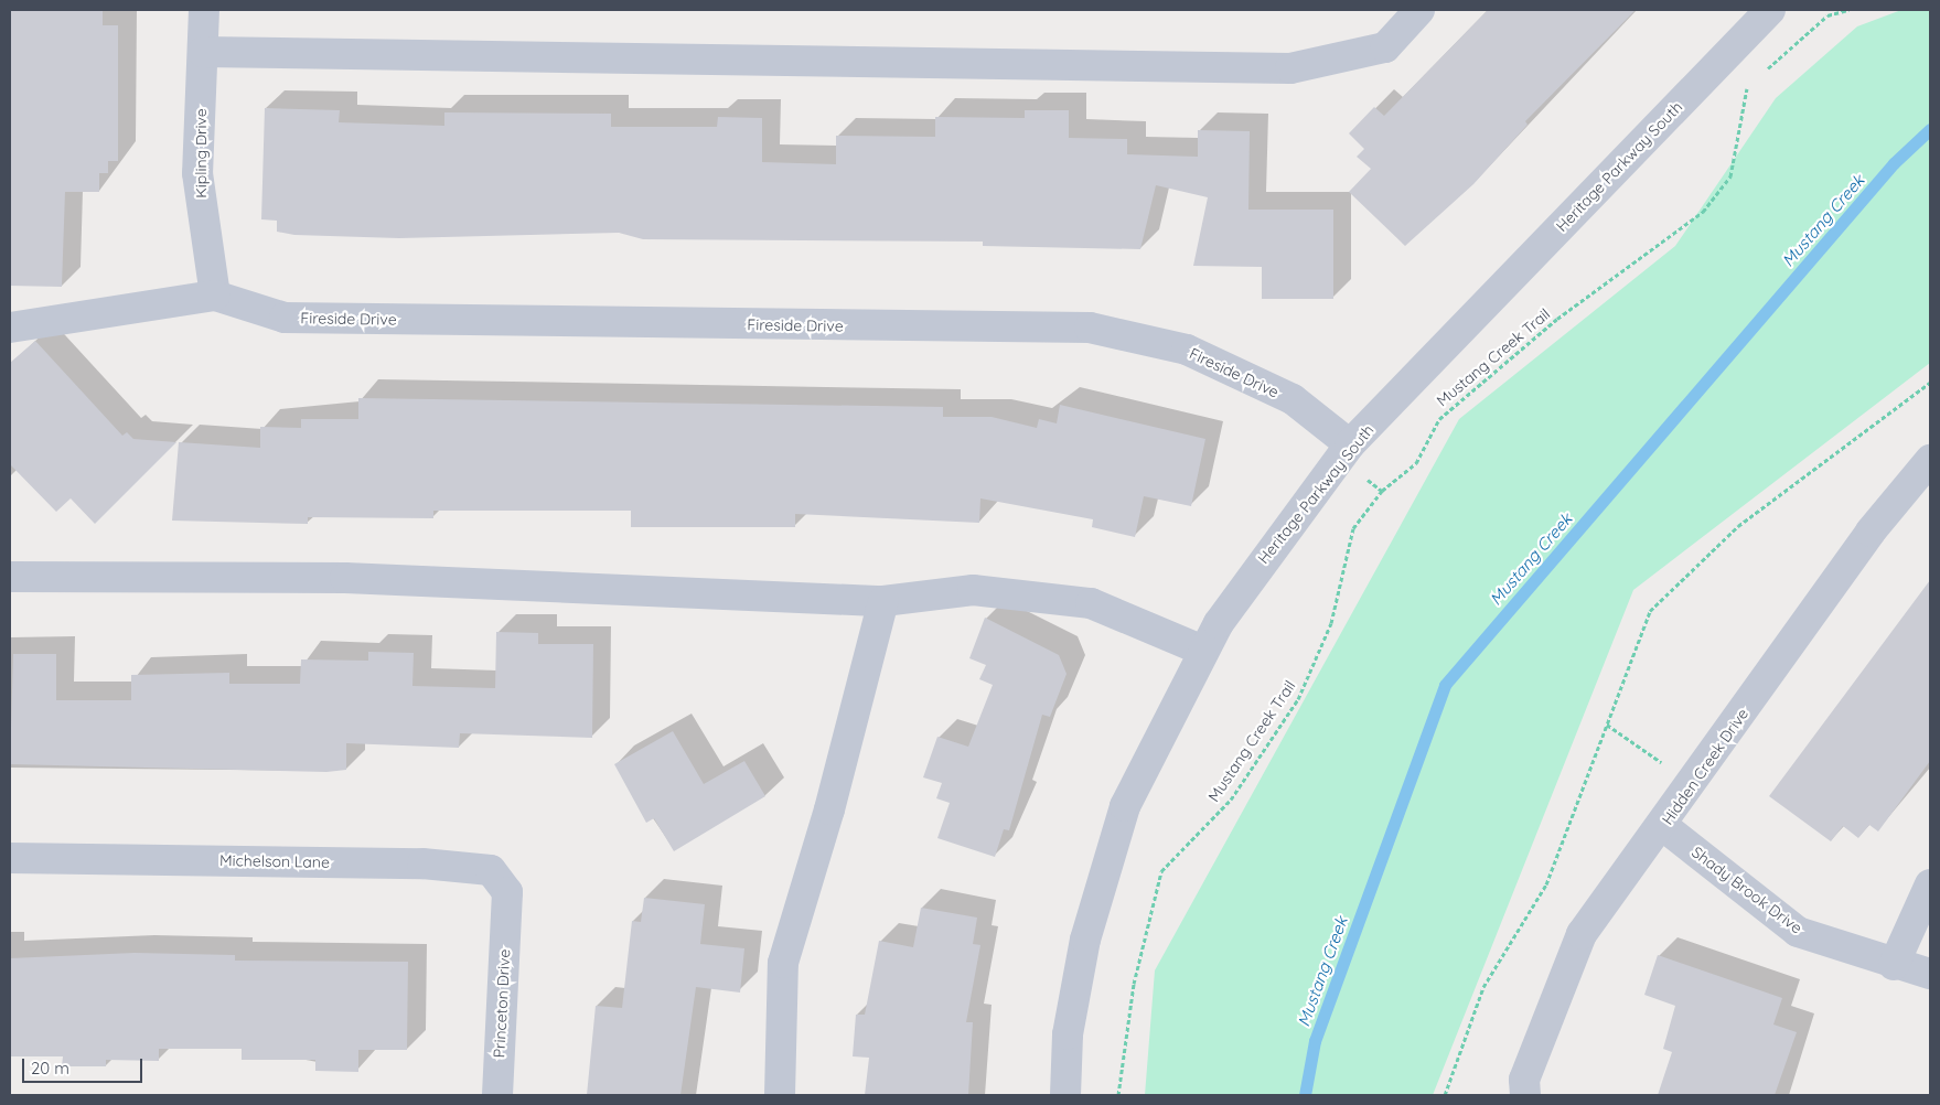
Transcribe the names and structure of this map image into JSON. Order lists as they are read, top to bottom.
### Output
{
  "streets": {
    "street": [
      "Kipling Drive",
      "Heritage Parkway South",
      "Fireside Drive",
      "Hidden Creek Drive",
      "Michelson Lane",
      "Shady Brook Drive",
      "Princeton Drive"
    ],
    "path": ["Mustang Creek Trail"]
  },
  "crossings": [
    ["Kipling Drive", "Fireside Drive"],
    ["Heritage Parkway South", "Fireside Drive"],
    ["Hidden Creek Drive", "Shady Brook Drive"],
    ["Michelson Lane", "Princeton Drive"]
  ],
  "water": ["Mustang Creek"],
  "scale_bar": "20 m"
}
